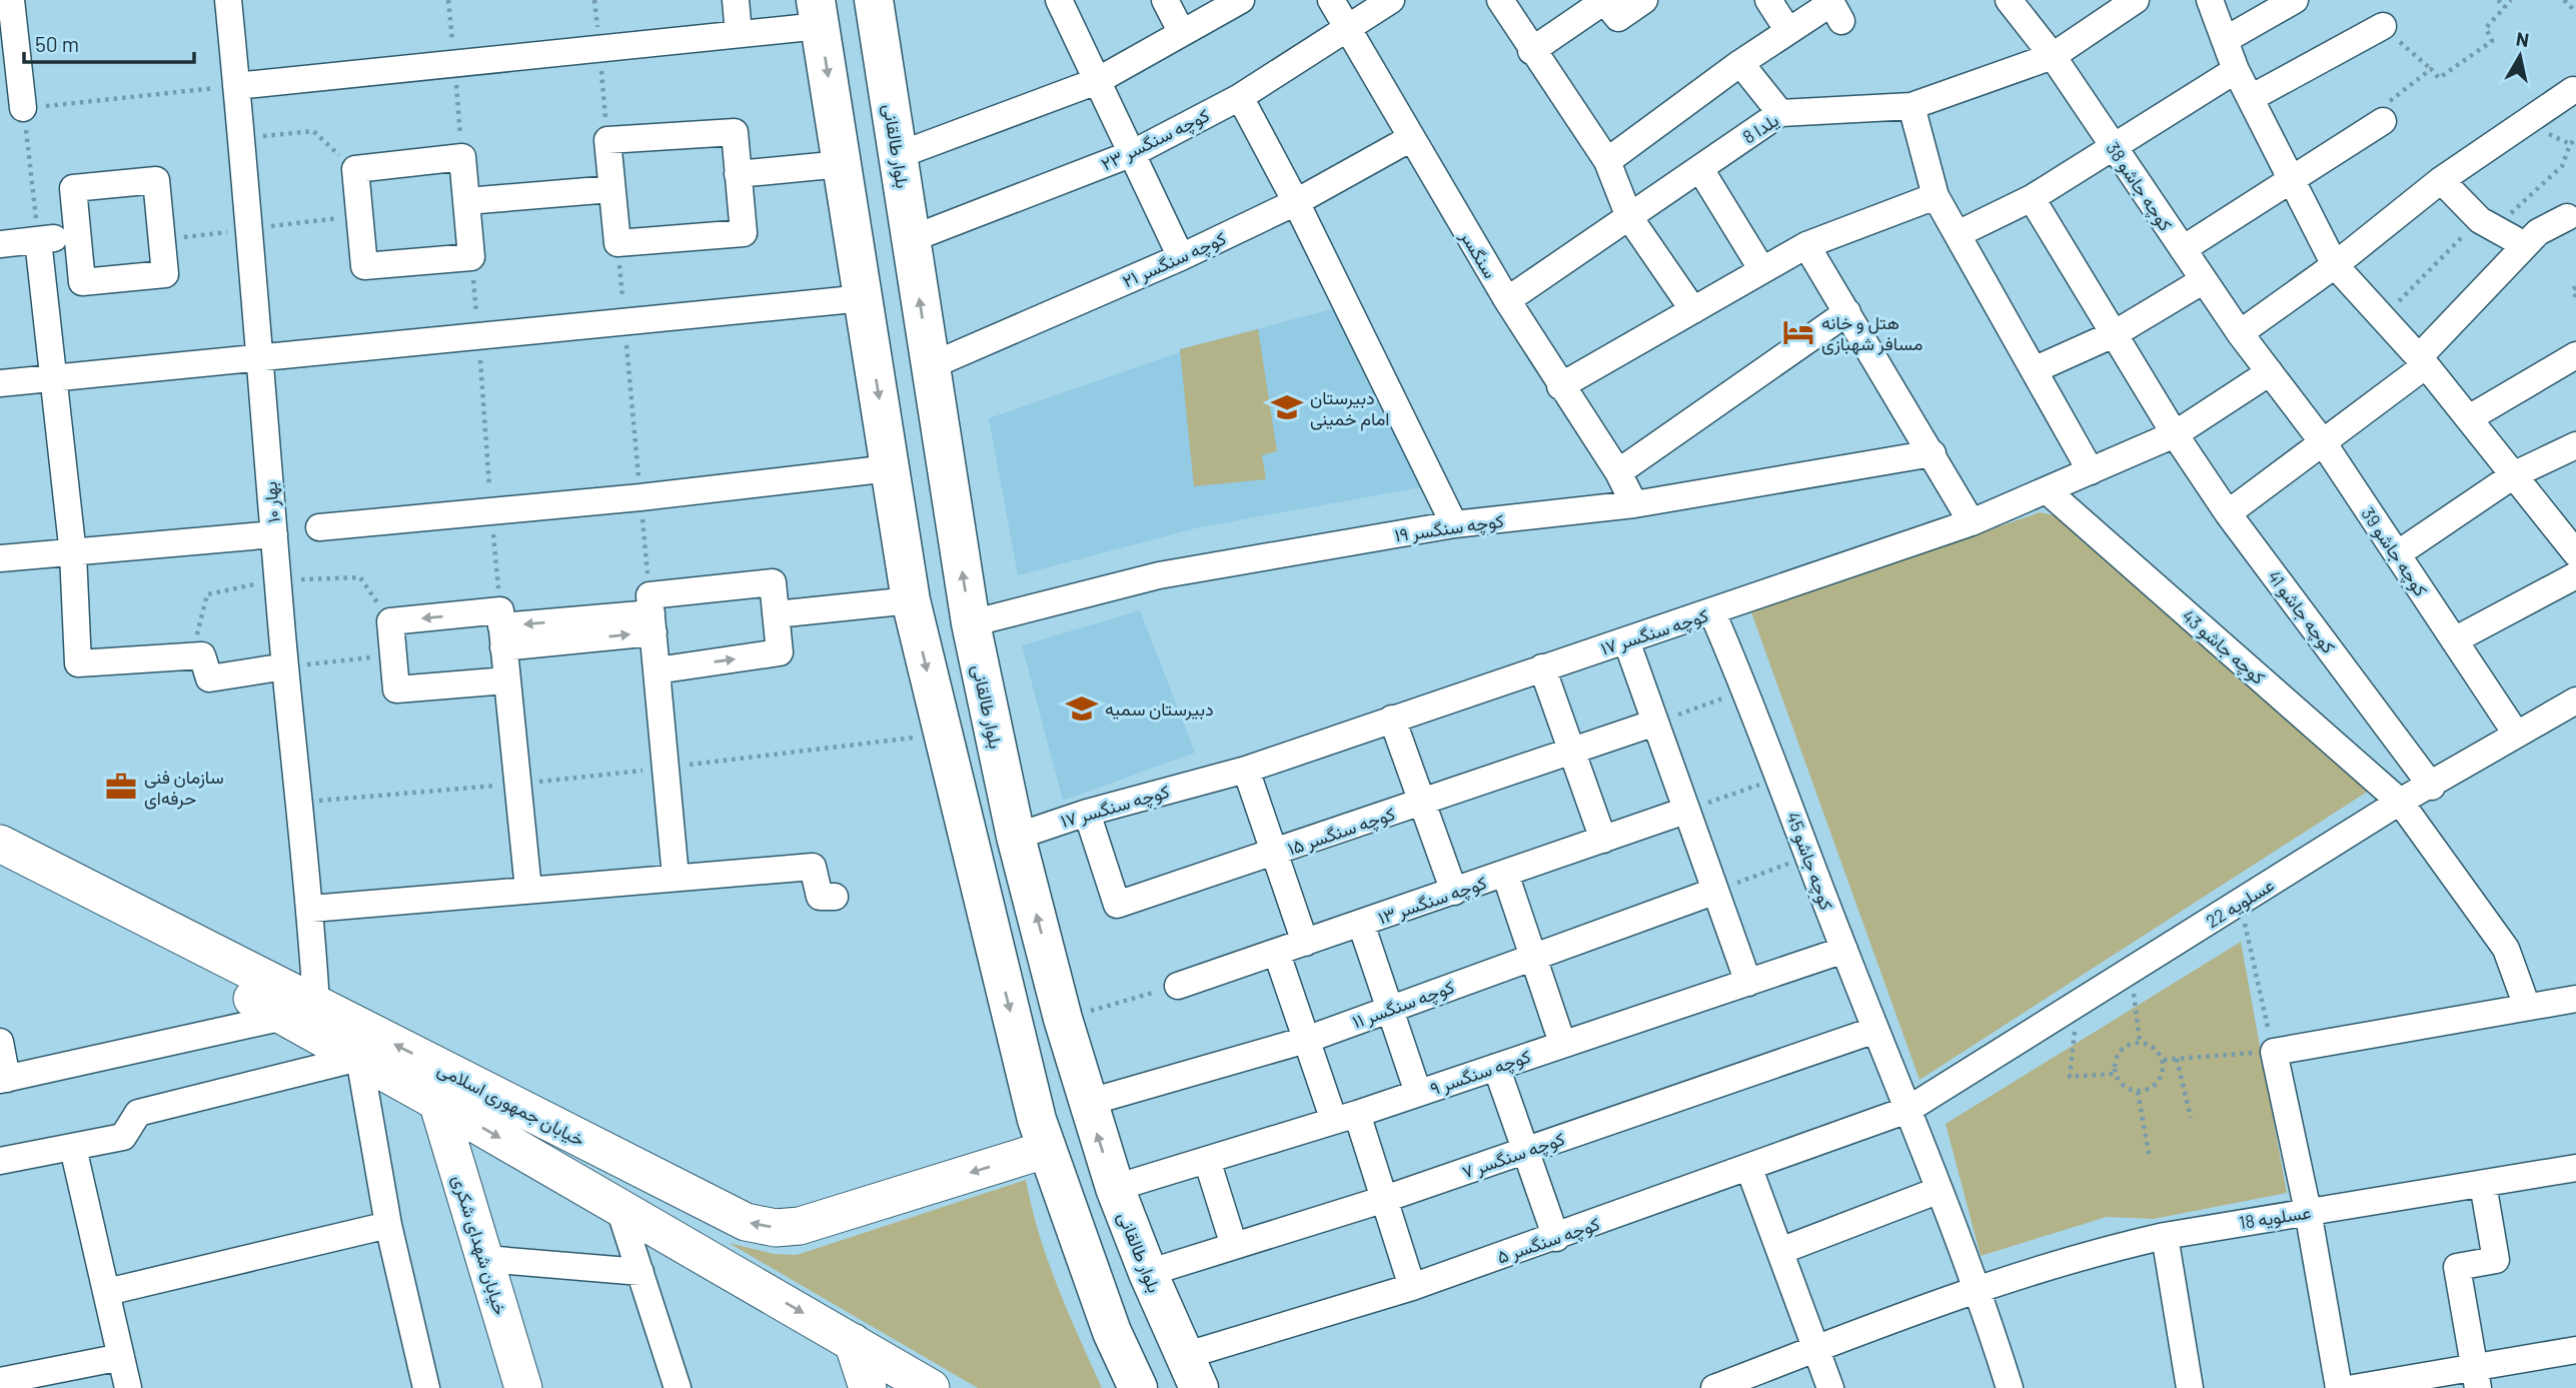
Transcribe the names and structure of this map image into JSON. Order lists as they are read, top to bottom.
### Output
{
  "streets": {
    "main road": ["بلوار طالقانی"],
    "street": [
      "یلدا 8",
      "کوچه سنگسر ۲۳",
      "کوچه جاشو 38",
      "سنگسر",
      "کوچه سنگسر ۲۱",
      "بهار ۱۰",
      "کوچه سنگسر ۱۹",
      "کوچه جاشو 39",
      "کوچه جاشو 41",
      "کوچه سنگسر ۱۷",
      "کوچه جاشو 43",
      "کوچه سنگسر ۱۵",
      "کوچه جاشو 45",
      "کوچه سنگسر ۱۳",
      "عسلویه 22",
      "کوچه سنگسر ۱۱",
      "کوچه سنگسر ۹",
      "خیابان جمهوری اسلامی",
      "کوچه سنگسر ۷",
      "عسلویه 18",
      "کوچه سنگسر ۵",
      "خیابان شهدای شکری"
    ]
  },
  "crossings": [
    ["یلدا 8", "کوچه جاشو 38"],
    ["یلدا 8", "سنگسر"],
    ["کوچه سنگسر ۲۳", "بلوار طالقانی"],
    ["کوچه سنگسر ۲۳", "سنگسر"],
    ["بلوار طالقانی", "کوچه سنگسر ۲۱"],
    ["بلوار طالقانی", "کوچه سنگسر ۱۹"],
    ["بلوار طالقانی", "کوچه سنگسر ۱۷"],
    ["بلوار طالقانی", "کوچه سنگسر ۱۱"],
    ["بلوار طالقانی", "کوچه سنگسر ۹"],
    ["بلوار طالقانی", "کوچه سنگسر ۷"],
    ["بلوار طالقانی", "کوچه سنگسر ۵"],
    ["کوچه جاشو 38", "کوچه جاشو 39"],
    ["کوچه جاشو 38", "کوچه سنگسر ۱۷"],
    ["سنگسر", "کوچه سنگسر ۲۱"],
    ["سنگسر", "کوچه سنگسر ۱۹"],
    ["بهار ۱۰", "خیابان جمهوری اسلامی"],
    ["کوچه جاشو 39", "کوچه سنگسر ۱۷"],
    ["کوچه جاشو 39", "عسلویه 22"],
    ["کوچه جاشو 41", "کوچه سنگسر ۱۷"],
    ["کوچه جاشو 41", "عسلویه 22"],
    ["کوچه سنگسر ۱۷", "کوچه جاشو 43"],
    ["کوچه سنگسر ۱۷", "کوچه سنگسر ۱۵"],
    ["کوچه سنگسر ۱۷", "کوچه جاشو 45"],
    ["کوچه جاشو 43", "عسلویه 22"],
    ["کوچه جاشو 45", "عسلویه 22"],
    ["کوچه جاشو 45", "کوچه سنگسر ۹"],
    ["کوچه جاشو 45", "کوچه سنگسر ۷"],
    ["کوچه جاشو 45", "عسلویه 18"],
    ["کوچه جاشو 45", "کوچه سنگسر ۵"],
    ["عسلویه 22", "کوچه سنگسر ۵"],
    ["خیابان جمهوری اسلامی", "خیابان شهدای شکری"]
  ],
  "places": {
    "hotel": ["هتل و خانه مسافر شهبازی"],
    "school or university": ["دبیرستان امام خمینی", "دبیرستان سمیه"],
    "office": ["سازمان فنی حرفه‌ای"]
  },
  "scale_bar": "50 m",
  "north": "top"
}
